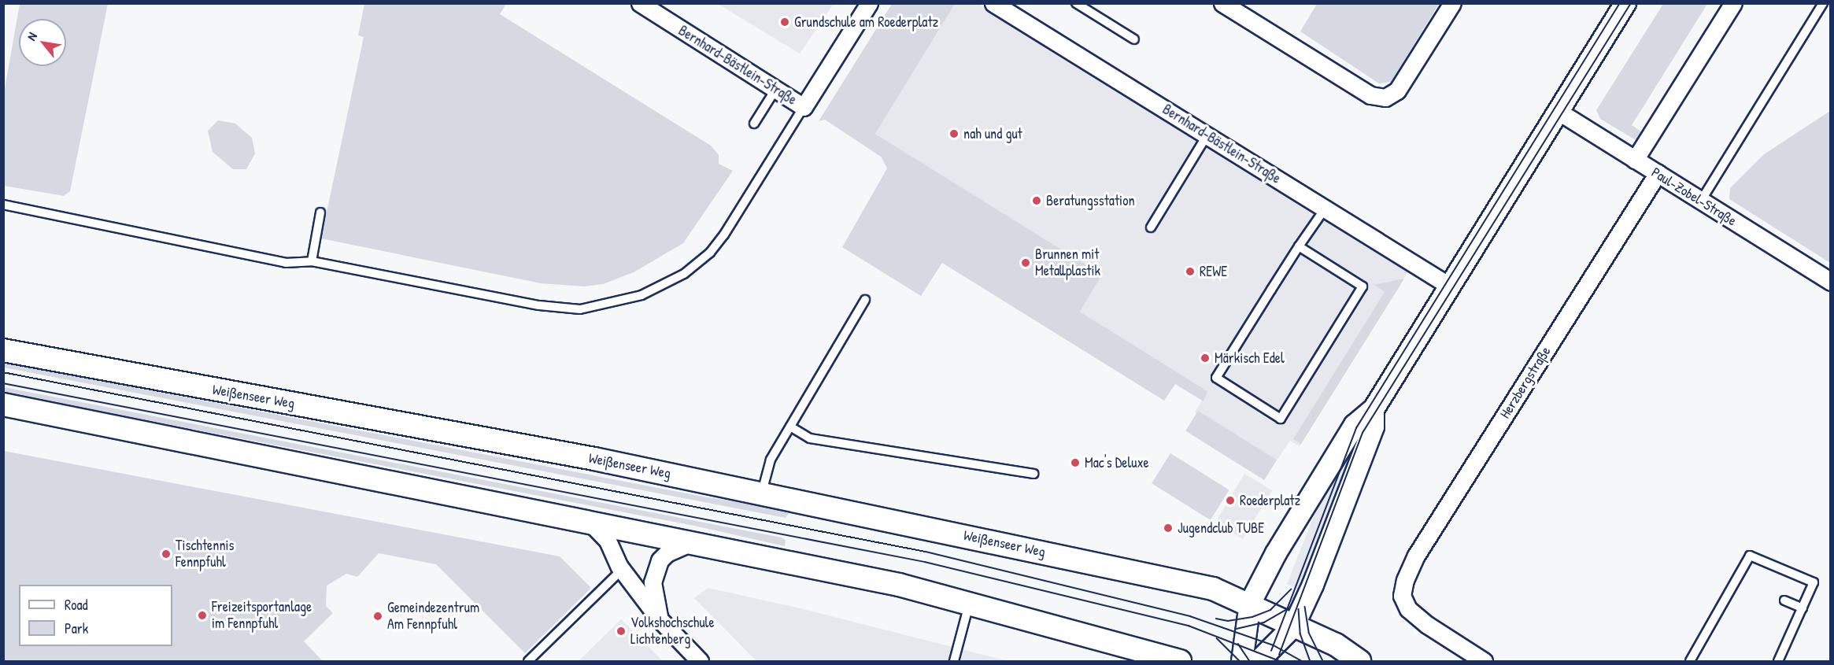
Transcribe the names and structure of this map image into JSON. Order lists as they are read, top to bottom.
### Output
{
  "streets": {
    "main road": ["Weißenseer Weg"],
    "street": ["Bernhard-Bästlein-Straße", "Paul-Zobel-Straße", "Herzbergstraße"]
  },
  "crossings": [
    ["Paul-Zobel-Straße", "Herzbergstraße"]
  ],
  "places": [
    "Grundschule am Roederplatz",
    "nah und gut",
    "Beratungsstation",
    "Brunnen mit Metallplastik",
    "REWE",
    "Märkisch Edel",
    "Mac's Deluxe",
    "Roederplatz",
    "Jugendclub TUBE",
    "Tischtennis Fennpfuhl",
    "Freizeitsportanlage im Fennpfuhl",
    "Gemeindezentrum Am Fennpfuhl",
    "Volkshochschule Lichtenberg"
  ],
  "legend": ["Road", "Park"],
  "north": "top left"
}
